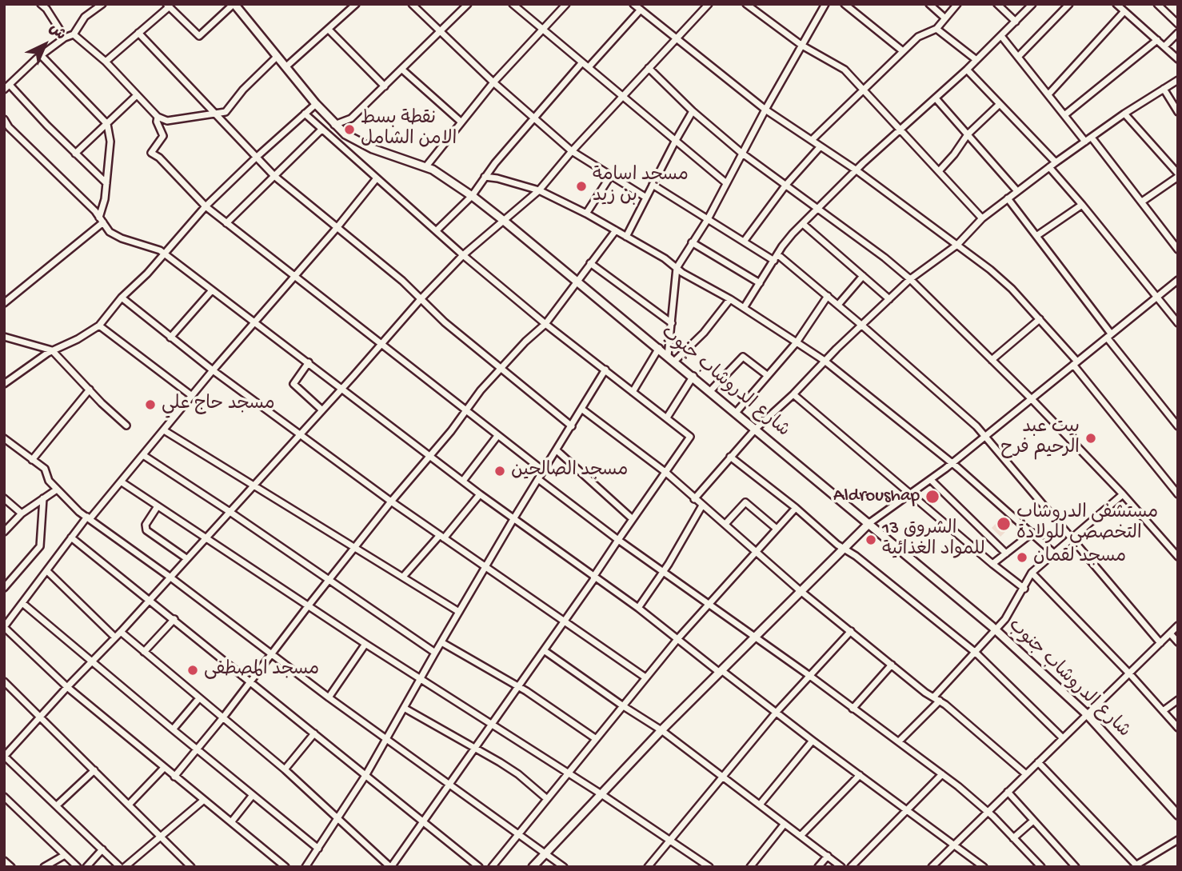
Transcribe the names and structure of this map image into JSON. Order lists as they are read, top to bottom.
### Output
{
  "streets": {
    "street": ["شارع الدروشاب جنوب"]
  },
  "places": [
    "نقطة بسط الامن الشامل",
    "مسجد اسامة بن زيد",
    "مسجد حاج علي",
    "بيت عبد الرحيم فرح",
    "مسجد الصالحين",
    "Aldroushap",
    "مستشفى الدروشاب التخصصي للولادة",
    "الشروق 13 للمواد الغذائية",
    "مسجد لقمان",
    "مسجد المصطفى"
  ],
  "north": "top right"
}
